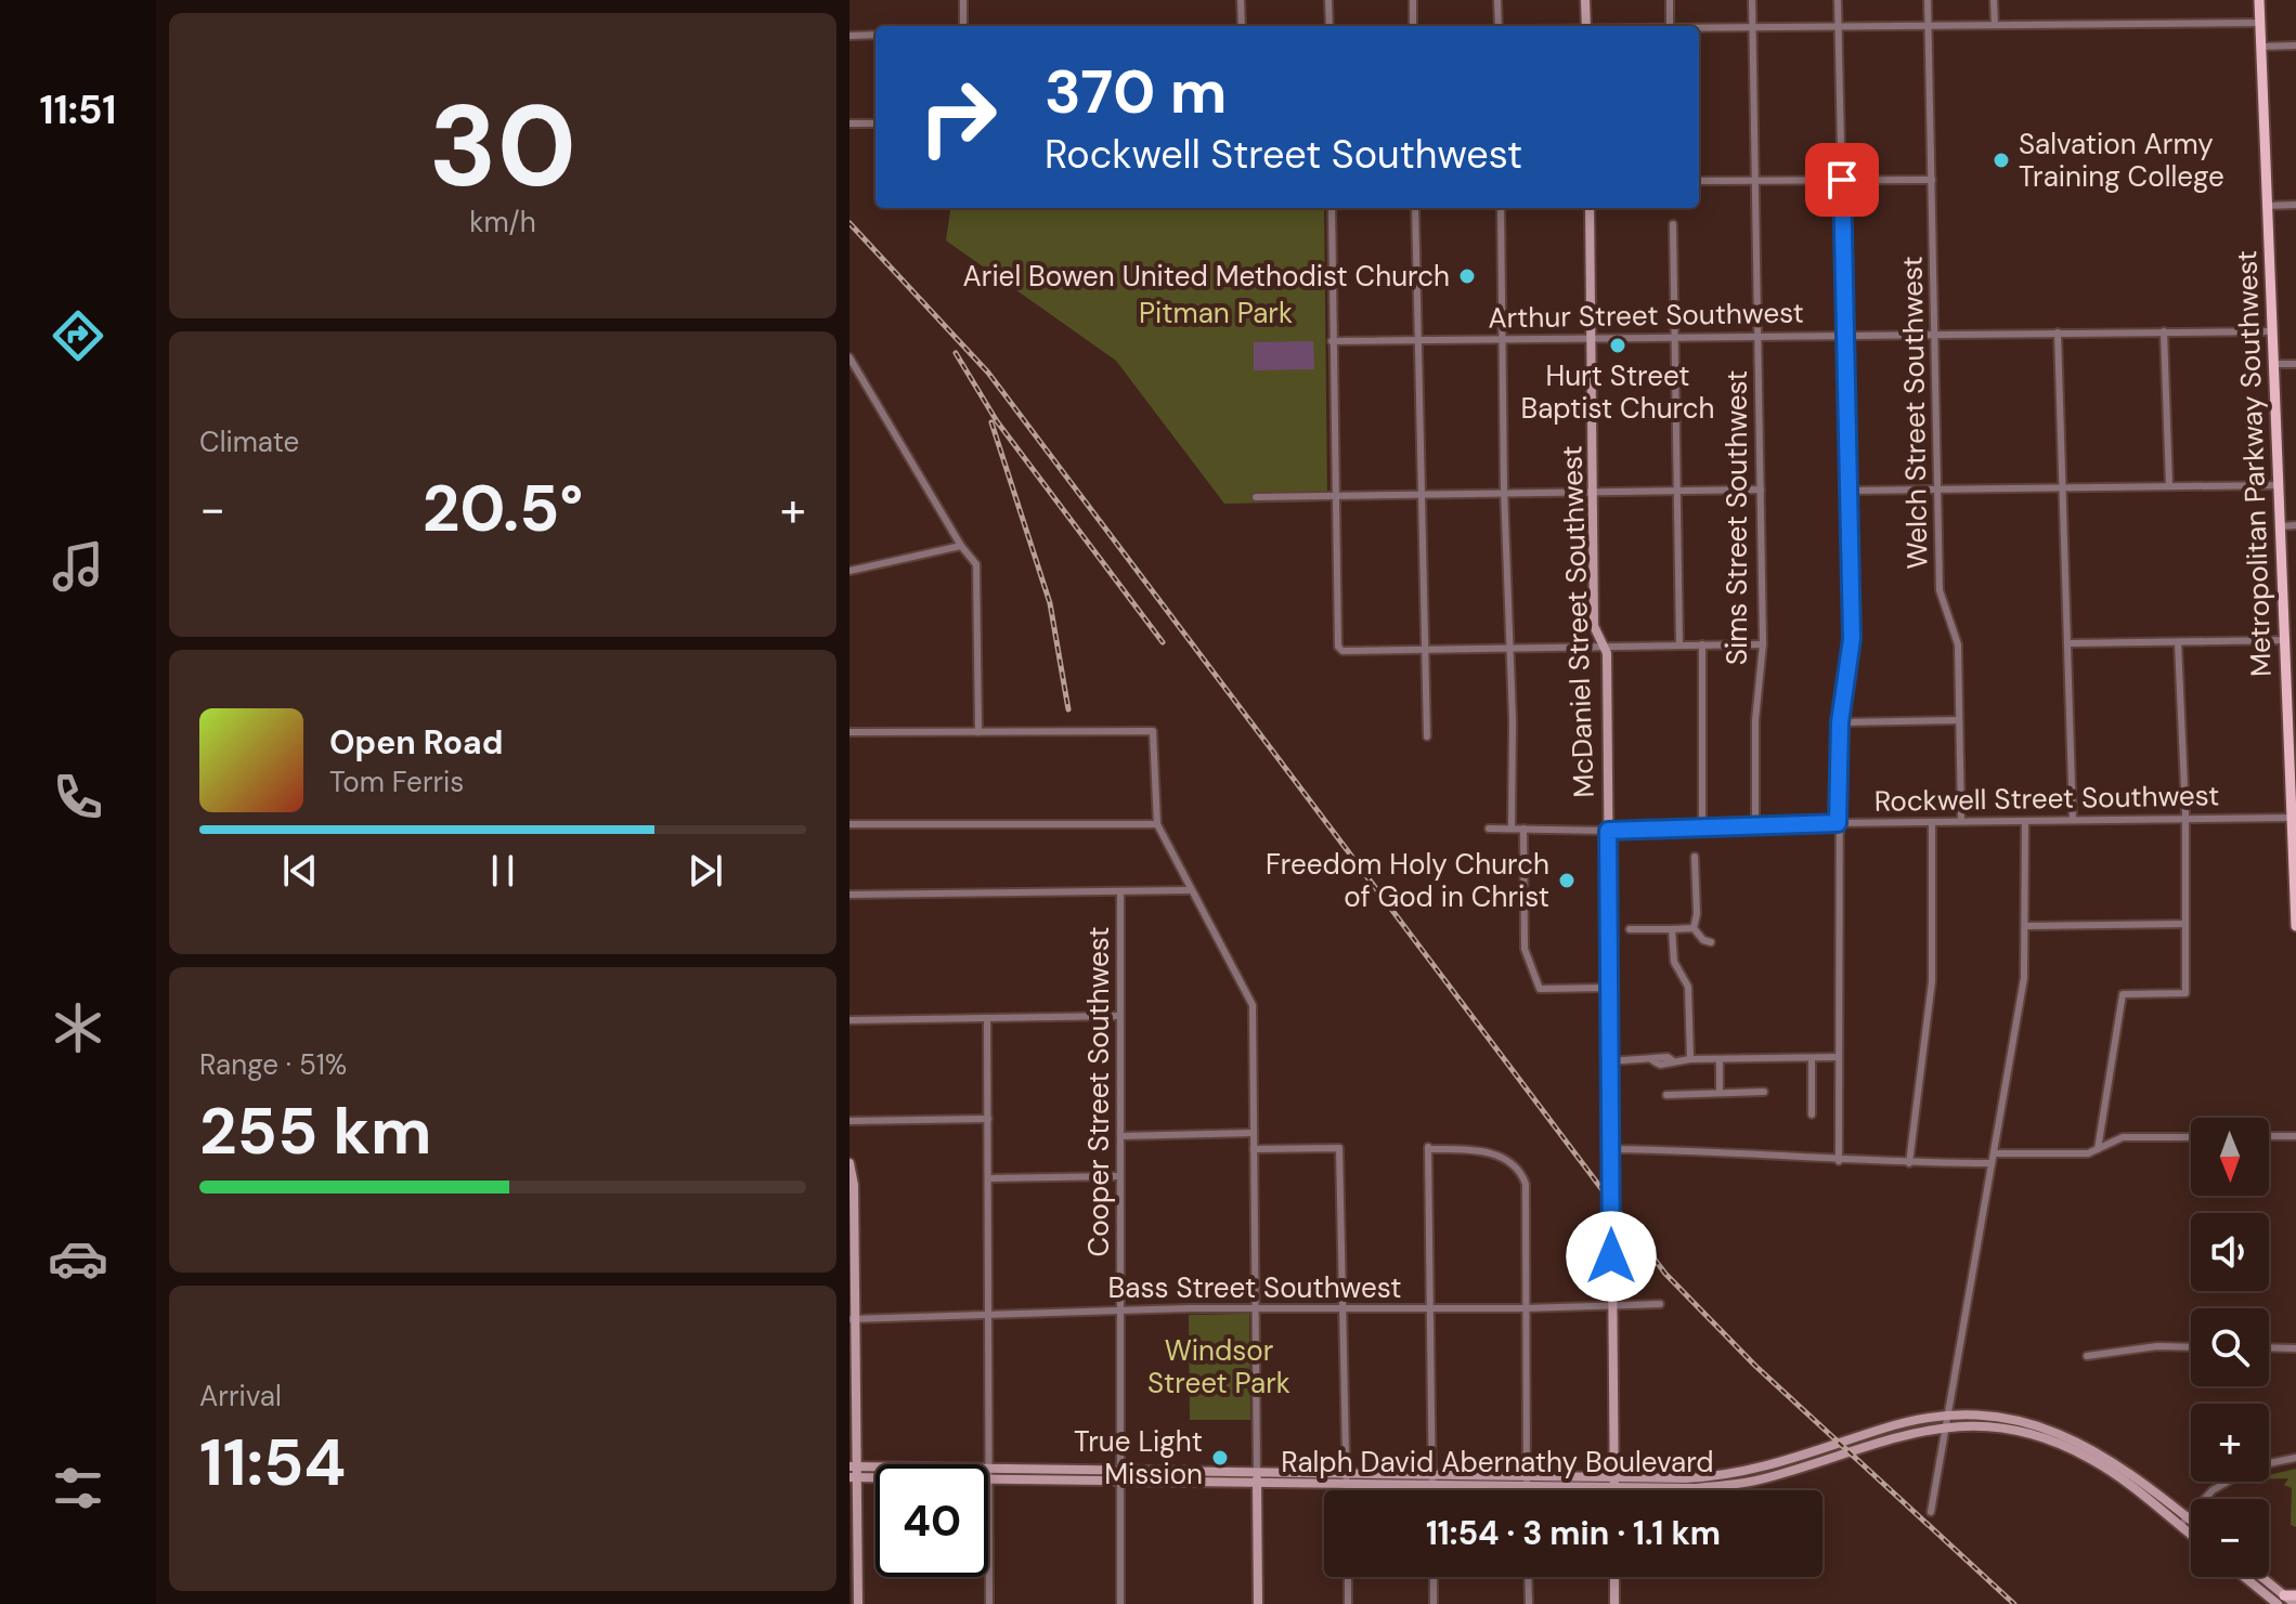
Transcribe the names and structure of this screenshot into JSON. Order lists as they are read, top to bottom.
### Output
{
  "streets": {
    "main road": ["Metropolitan Parkway Southwest", "McDaniel Street Southwest", "Ralph David Abernathy Boulevard"],
    "street": [
      "Arthur Street Southwest",
      "Welch Street Southwest",
      "Sims Street Southwest",
      "Rockwell Street Southwest",
      "Cooper Street Southwest",
      "Bass Street Southwest"
    ]
  },
  "crossings": [
    ["Arthur Street Southwest", "Welch Street Southwest"],
    ["Arthur Street Southwest", "Metropolitan Parkway Southwest"],
    ["Arthur Street Southwest", "Sims Street Southwest"],
    ["Arthur Street Southwest", "McDaniel Street Southwest"],
    ["Welch Street Southwest", "Rockwell Street Southwest"],
    ["Metropolitan Parkway Southwest", "Rockwell Street Southwest"],
    ["Sims Street Southwest", "Rockwell Street Southwest"],
    ["McDaniel Street Southwest", "Rockwell Street Southwest"],
    ["McDaniel Street Southwest", "Bass Street Southwest"],
    ["McDaniel Street Southwest", "Ralph David Abernathy Boulevard"],
    ["Cooper Street Southwest", "Bass Street Southwest"],
    ["Cooper Street Southwest", "Ralph David Abernathy Boulevard"]
  ],
  "parks": ["Pitman Park", "Windsor Street Park"],
  "places": [
    "Salvation Army Training College",
    "Ariel Bowen United Methodist Church",
    "Hurt Street Baptist Church",
    "Freedom Holy Church of God in Christ",
    "True Light Mission"
  ],
  "north": "bottom",
  "page": {
    "tabs": "11:51",
    "tile": [
      ["30", "km/h"],
      "Climate",
      ["Range · 51%", "255 km"],
      ["Arrival", "11:54"]
    ],
    "turn": ["370 m", "Rockwell Street Southwest"],
    "heat": ["−", "20.5°", "+"],
    "song": ["Open Road", "Tom Ferris"],
    "map_buttons": ["+", "−"],
    "limit": "40",
    "trip": "11:54 · 3 min · 1.1 km"
  }
}
